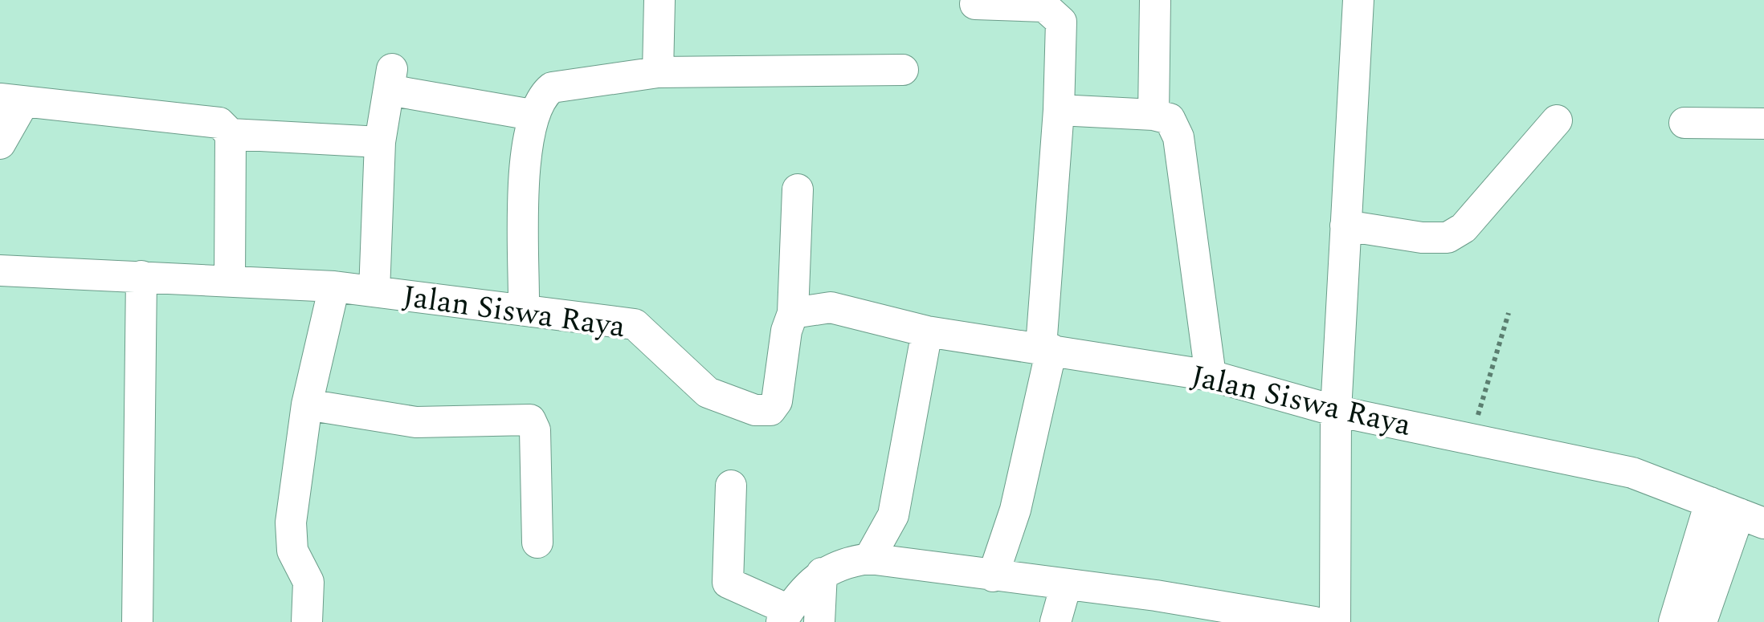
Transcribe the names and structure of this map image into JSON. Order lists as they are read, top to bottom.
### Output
{
  "streets": {
    "street": ["Jalan Siswa Raya"]
  }
}
